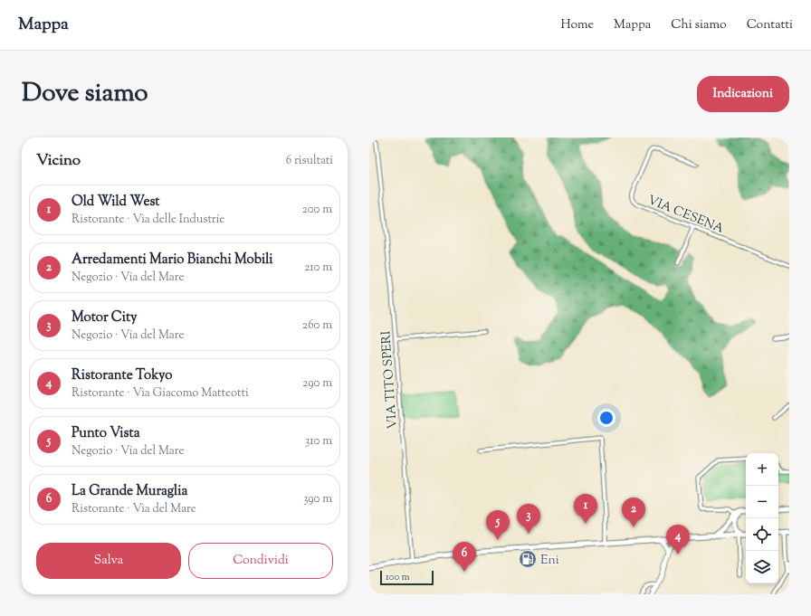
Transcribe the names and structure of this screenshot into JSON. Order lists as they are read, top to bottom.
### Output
{
  "streets": {
    "street": ["VIA CESENA", "VIA TITO SPERI"]
  },
  "places": {
    "fuel station": ["Eni"]
  },
  "scale_bar": "100 m",
  "page": {
    "header": "Mappa",
    "nav": [
      "Home",
      "Mappa",
      "Chi siamo",
      "Contatti"
    ],
    "title": "Dove siamo",
    "buttons": [
      "Indicazioni",
      ["Salva", "Condividi"]
    ],
    "heading": ["Vicino", "6 risultati"],
    "list": [
      {
        "mark": "1",
        "name": "Old Wild West",
        "note": "Ristorante · Via delle Industrie",
        "value": "200 m"
      },
      {
        "mark": "2",
        "name": "Arredamenti Mario Bianchi Mobili",
        "note": "Negozio · Via del Mare",
        "value": "210 m"
      },
      {
        "mark": "3",
        "name": "Motor City",
        "note": "Negozio · Via del Mare",
        "value": "260 m"
      },
      {
        "mark": "4",
        "name": "Ristorante Tokyo",
        "note": "Ristorante · Via Giacomo Matteotti",
        "value": "290 m"
      },
      {
        "mark": "5",
        "name": "Punto Vista",
        "note": "Negozio · Via del Mare",
        "value": "310 m"
      },
      {
        "mark": "6",
        "name": "La Grande Muraglia",
        "note": "Ristorante · Via del Mare",
        "value": "390 m"
      }
    ],
    "map_buttons": ["+", "−"],
    "pins": [
      "1",
      "2",
      "3",
      "5",
      "4",
      "6"
    ],
    "scale": "100 m"
  }
}
